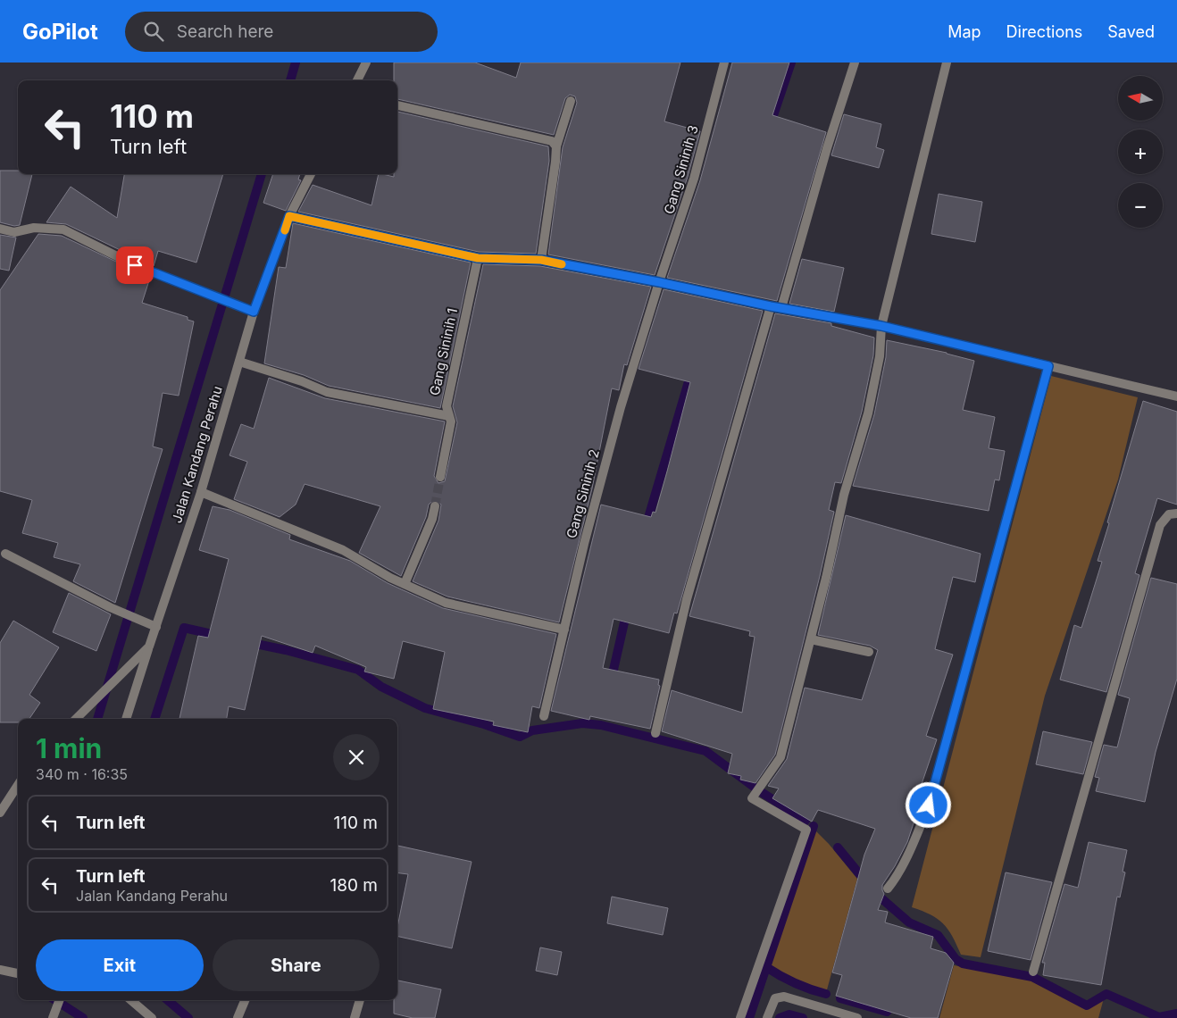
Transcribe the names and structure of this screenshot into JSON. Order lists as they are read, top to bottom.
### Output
{
  "streets": {
    "street": [
      "Gang Sininih 3",
      "Gang Sininih 1",
      "Jalan Kandang Perahu",
      "Gang Sininih 2"
    ]
  },
  "crossings": [
    ["Gang Sininih 3", "Gang Sininih 2"]
  ],
  "north": "left",
  "page": {
    "header": "GoPilot",
    "search": "Search here",
    "nav": ["Map", "Directions", "Saved"],
    "map_buttons": ["+", "−"],
    "turn": ["110 m", "Turn left"],
    "heading": ["1 min", "340 m · 16:35"],
    "list": [
      {
        "name": "Turn left",
        "value": "110 m"
      },
      {
        "name": "Turn left",
        "note": "Jalan Kandang Perahu",
        "value": "180 m"
      }
    ],
    "buttons": ["Exit", "Share"]
  }
}
